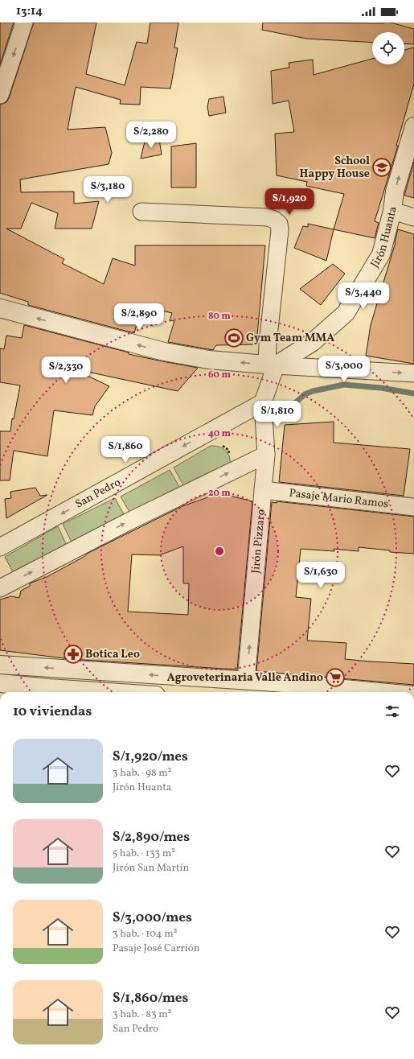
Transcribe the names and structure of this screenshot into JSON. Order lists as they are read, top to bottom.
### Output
{
  "streets": {
    "street": [
      "Jirón Huanta",
      "San Pedro",
      "Pasaje Mario Ramos",
      "Jirón Pizzaro"
    ]
  },
  "crossings": [
    ["San Pedro", "Jirón Pizzaro"],
    ["Pasaje Mario Ramos", "Jirón Pizzaro"]
  ],
  "one_way": ["Jirón Pizzaro"],
  "places": {
    "school or university": ["School Happy House"],
    "sports": ["Gym Team MMA"],
    "pharmacy": ["Botica Leo"],
    "supermarket": ["Agroveterinaria Valle Andino"]
  },
  "page": {
    "status": "13:14",
    "price": [
      "S/2,280",
      "S/3,180",
      "S/1,920",
      "S/3,440",
      "S/2,890",
      "S/3,000",
      "S/2,330",
      "S/1,810",
      "S/1,860",
      "S/1,630"
    ],
    "heading": "10 viviendas",
    "list": [
      {
        "name": "S/1,920/mes",
        "note": "3 hab. · 98 m² · Jirón Huanta"
      },
      {
        "name": "S/2,890/mes",
        "note": "5 hab. · 133 m² · Jirón San Martín"
      },
      {
        "name": "S/3,000/mes",
        "note": "3 hab. · 104 m² · Pasaje José Carrión"
      },
      {
        "name": "S/1,860/mes",
        "note": "3 hab. · 83 m² · San Pedro"
      }
    ]
  },
  "rings": [
    "80 m",
    "60 m",
    "40 m",
    "20 m"
  ]
}
